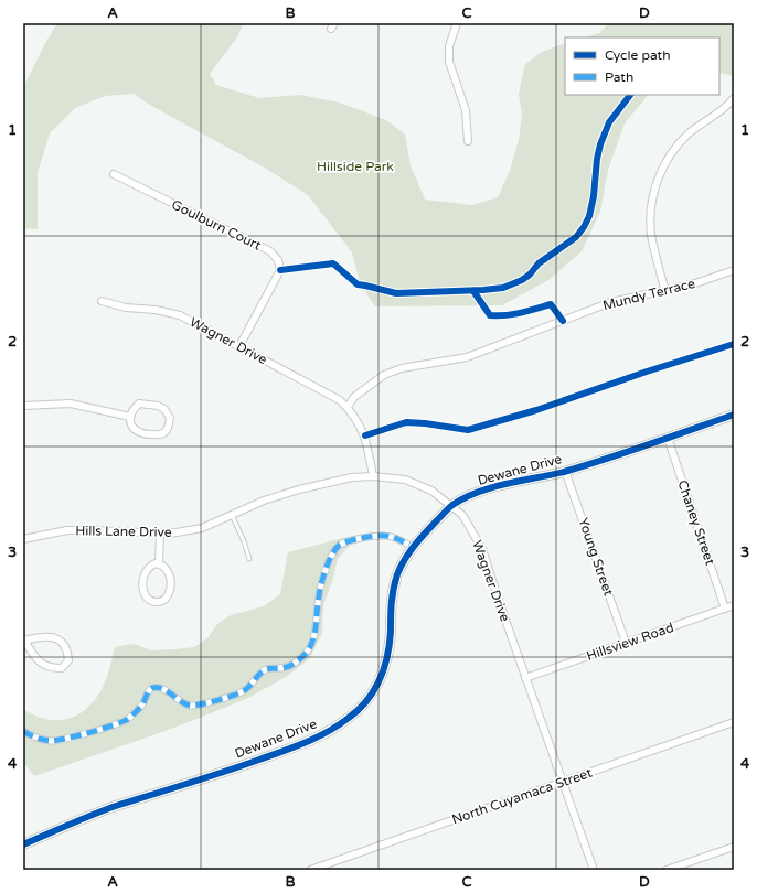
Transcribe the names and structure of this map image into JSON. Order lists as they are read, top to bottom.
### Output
{
  "streets": {
    "street": [
      "Goulburn Court",
      "Mundy Terrace",
      "Wagner Drive",
      "Dewane Drive",
      "Chaney Street",
      "Hills Lane Drive",
      "Young Street",
      "Hillsview Road",
      "North Cuyamaca Street"
    ]
  },
  "crossings": [
    ["Goulburn Court", "Wagner Drive"],
    ["Mundy Terrace", "Wagner Drive"],
    ["Wagner Drive", "Dewane Drive"],
    ["Wagner Drive", "Hills Lane Drive"],
    ["Wagner Drive", "Hillsview Road"],
    ["Wagner Drive", "North Cuyamaca Street"],
    ["Dewane Drive", "Chaney Street"],
    ["Dewane Drive", "Young Street"],
    ["Chaney Street", "Hillsview Road"],
    ["Young Street", "Hillsview Road"]
  ],
  "parks": ["Hillside Park"],
  "legend": ["Cycle path", "Path"],
  "grid": {
    "columns": [
      "A",
      "B",
      "C",
      "D"
    ],
    "rows": [
      "1",
      "2",
      "3",
      "4"
    ]
  }
}
